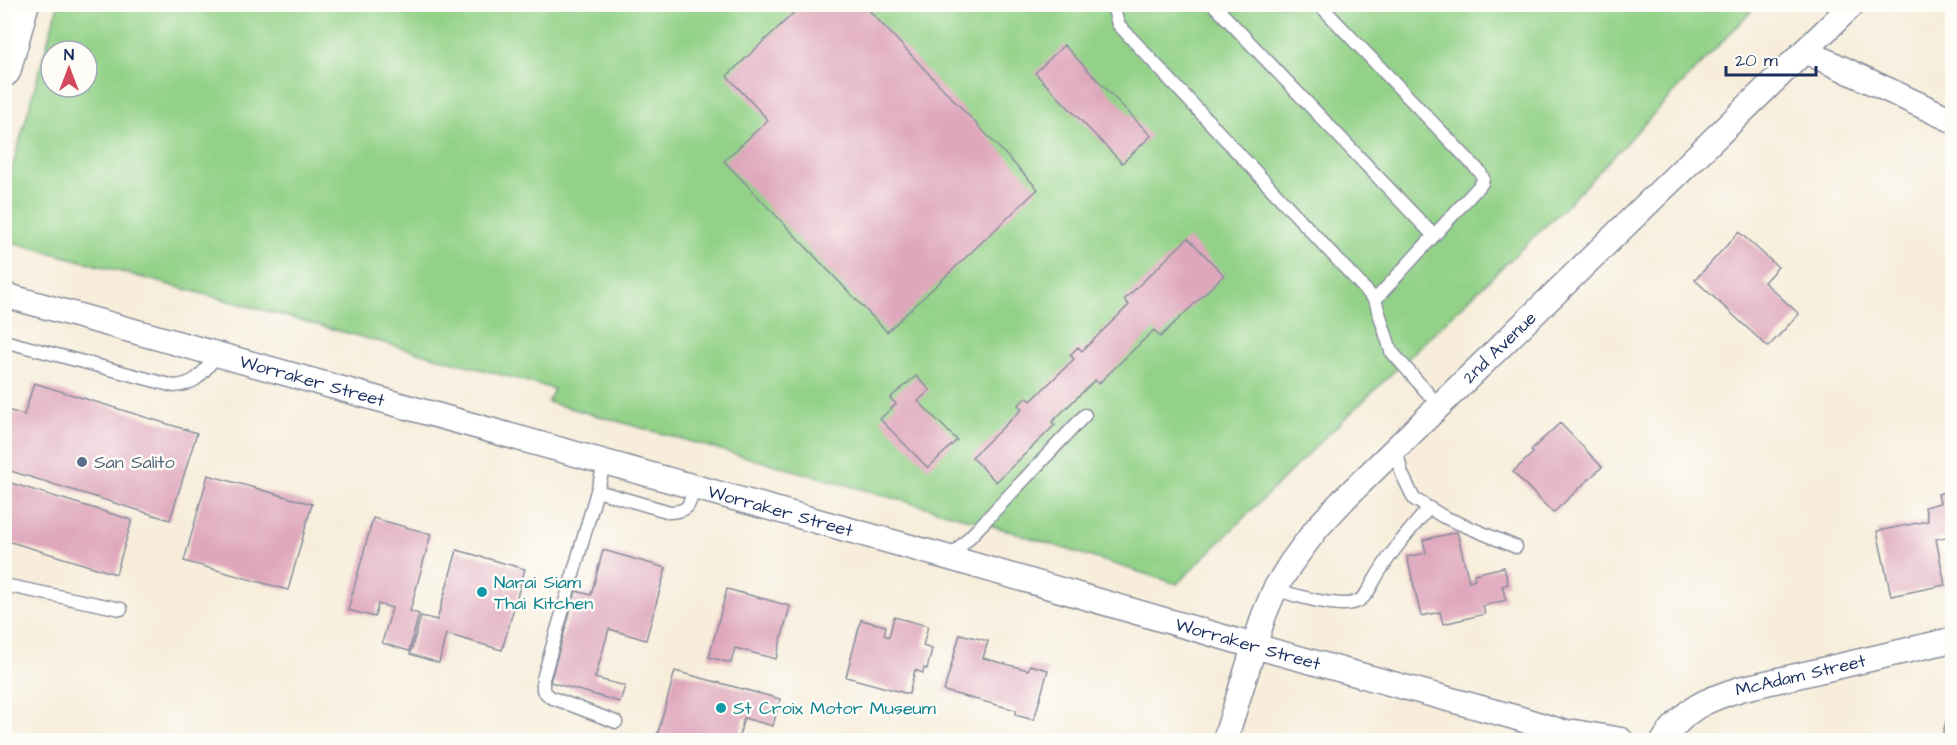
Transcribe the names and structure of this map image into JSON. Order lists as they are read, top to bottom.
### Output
{
  "streets": {
    "street": ["2nd Avenue", "Worraker Street", "McAdam Street"]
  },
  "crossings": [
    ["2nd Avenue", "Worraker Street"]
  ],
  "places": ["San Salito", "Narai Siam Thai Kitchen", "St Croix Motor Museum"],
  "scale_bar": "20 m",
  "north": "top"
}
